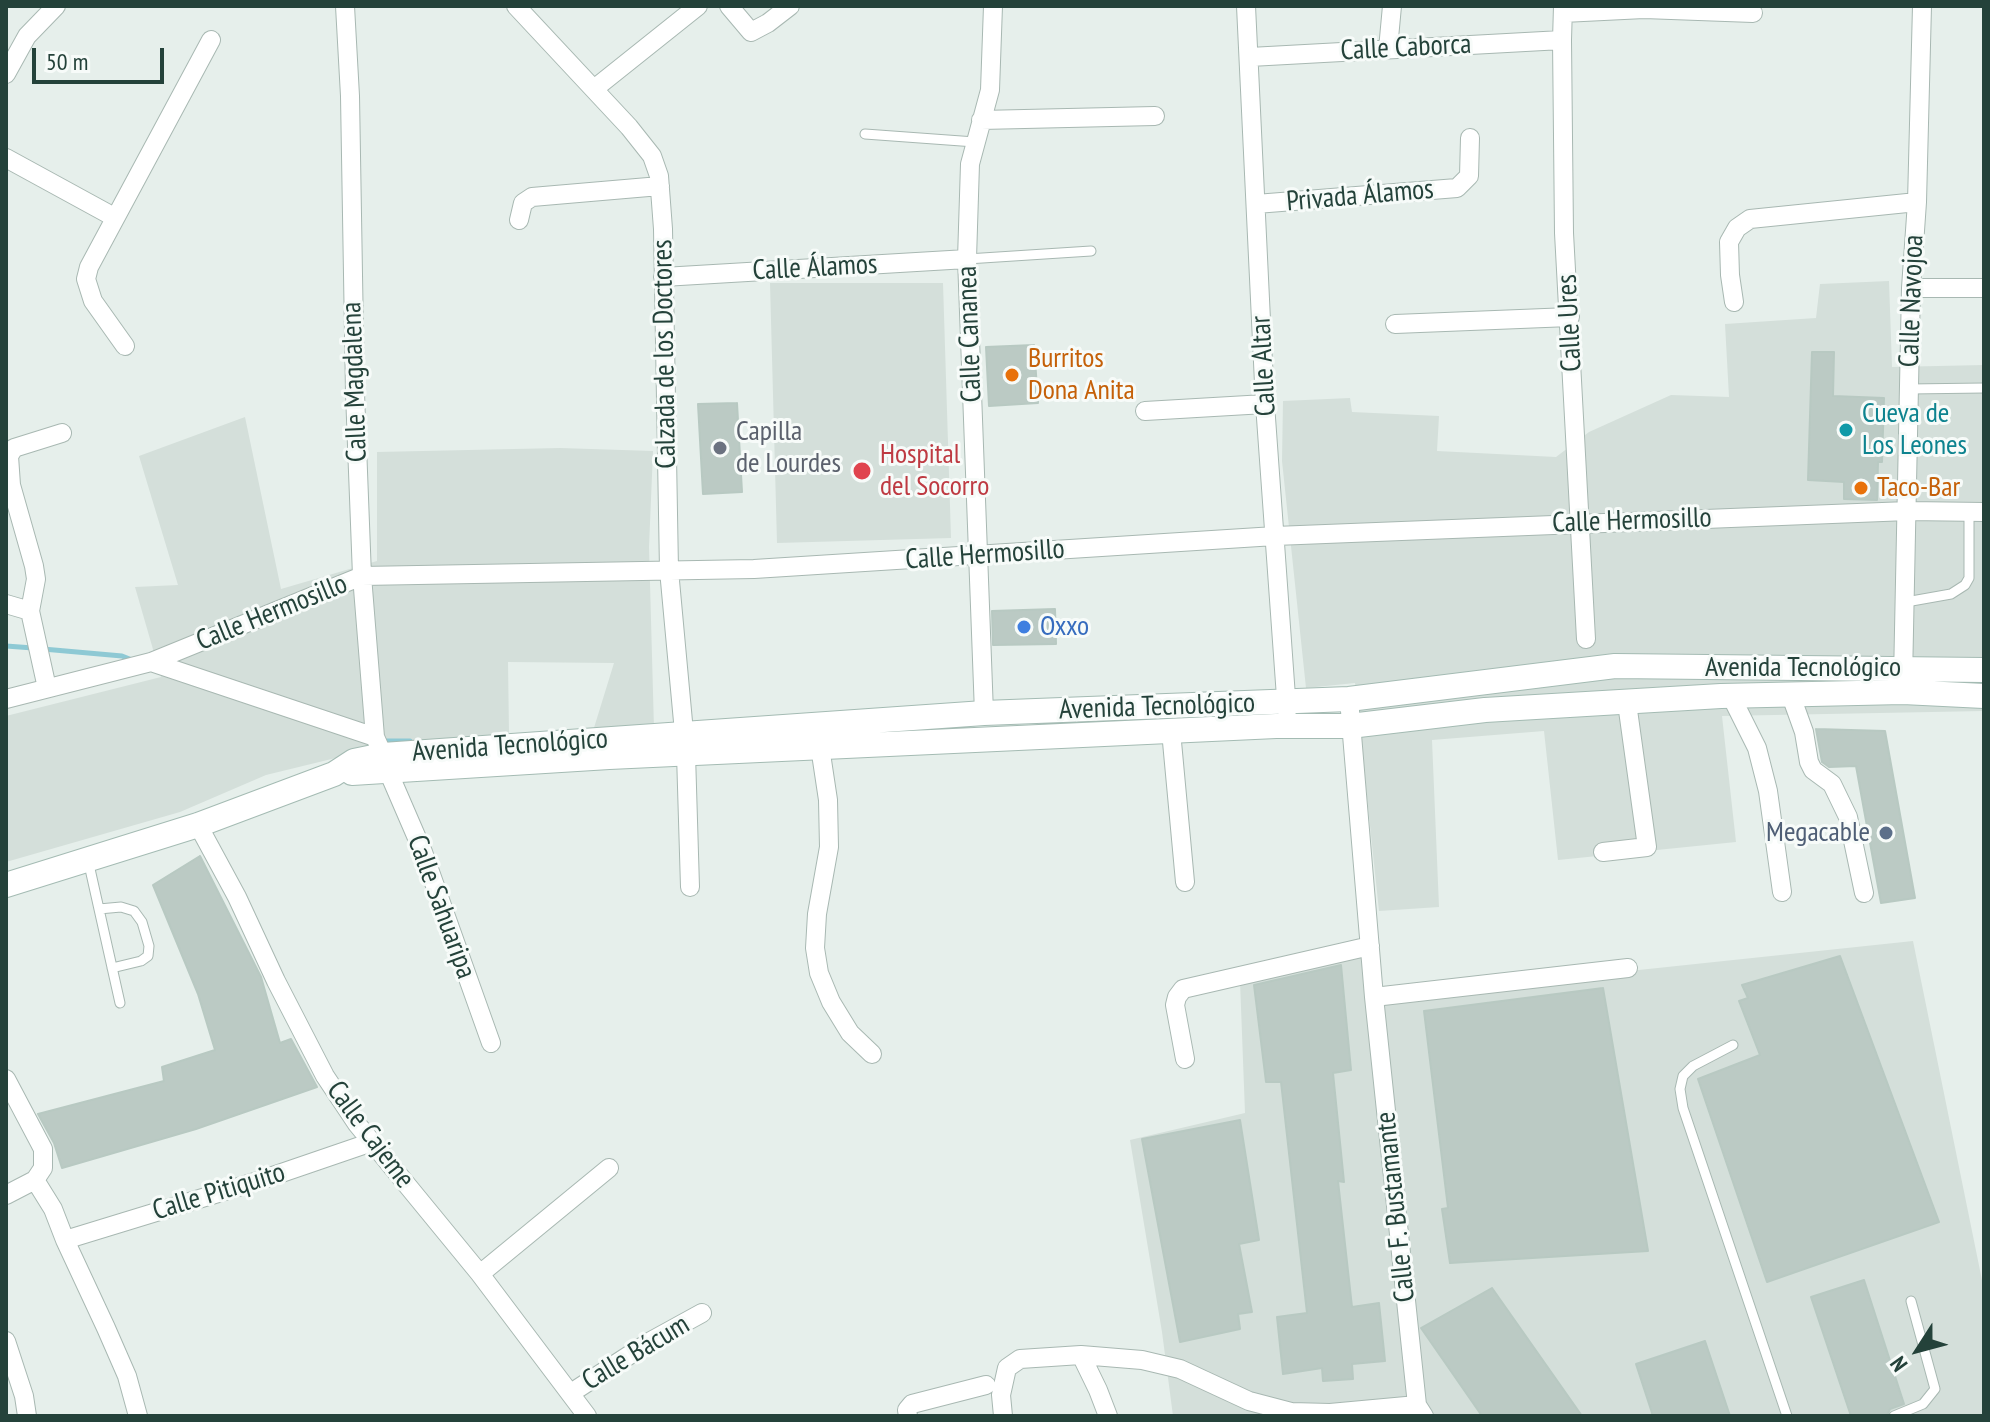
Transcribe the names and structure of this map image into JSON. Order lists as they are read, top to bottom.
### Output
{
  "streets": {
    "main road": ["Avenida Tecnológico"],
    "street": [
      "Calle Caborca",
      "Privada Álamos",
      "Calle Álamos",
      "Calle Navojoa",
      "Calle Ures",
      "Calle Cananea",
      "Calzada de los Doctores",
      "Calle Altar",
      "Calle Magdalena",
      "Calle Hermosillo",
      "Calle Sahuaripa",
      "Calle Cajeme",
      "Calle Pitiquito",
      "Calle F. Bustamante",
      "Calle Bácum"
    ]
  },
  "crossings": [
    ["Calle Caborca", "Calle Ures"],
    ["Calle Caborca", "Calle Altar"],
    ["Privada Álamos", "Calle Altar"],
    ["Calle Álamos", "Calle Cananea"],
    ["Calle Álamos", "Calzada de los Doctores"],
    ["Calle Navojoa", "Calle Hermosillo"],
    ["Calle Navojoa", "Avenida Tecnológico"],
    ["Calle Ures", "Calle Hermosillo"],
    ["Calle Cananea", "Calle Hermosillo"],
    ["Calle Cananea", "Avenida Tecnológico"],
    ["Calzada de los Doctores", "Calle Hermosillo"],
    ["Calzada de los Doctores", "Avenida Tecnológico"],
    ["Calle Altar", "Calle Hermosillo"],
    ["Calle Altar", "Avenida Tecnológico"],
    ["Calle Magdalena", "Calle Hermosillo"],
    ["Calle Magdalena", "Avenida Tecnológico"],
    ["Calle Magdalena", "Calle Sahuaripa"],
    ["Avenida Tecnológico", "Calle Sahuaripa"],
    ["Avenida Tecnológico", "Calle Cajeme"],
    ["Avenida Tecnológico", "Calle F. Bustamante"],
    ["Calle Cajeme", "Calle Pitiquito"],
    ["Calle Cajeme", "Calle Bácum"]
  ],
  "places": [
    "Burritos Dona Anita",
    "Cueva de Los Leones",
    "Capilla de Lourdes",
    "Hospital del Socorro",
    "Taco-Bar",
    "Oxxo",
    "Megacable"
  ],
  "scale_bar": "50 m",
  "north": "bottom left"
}
